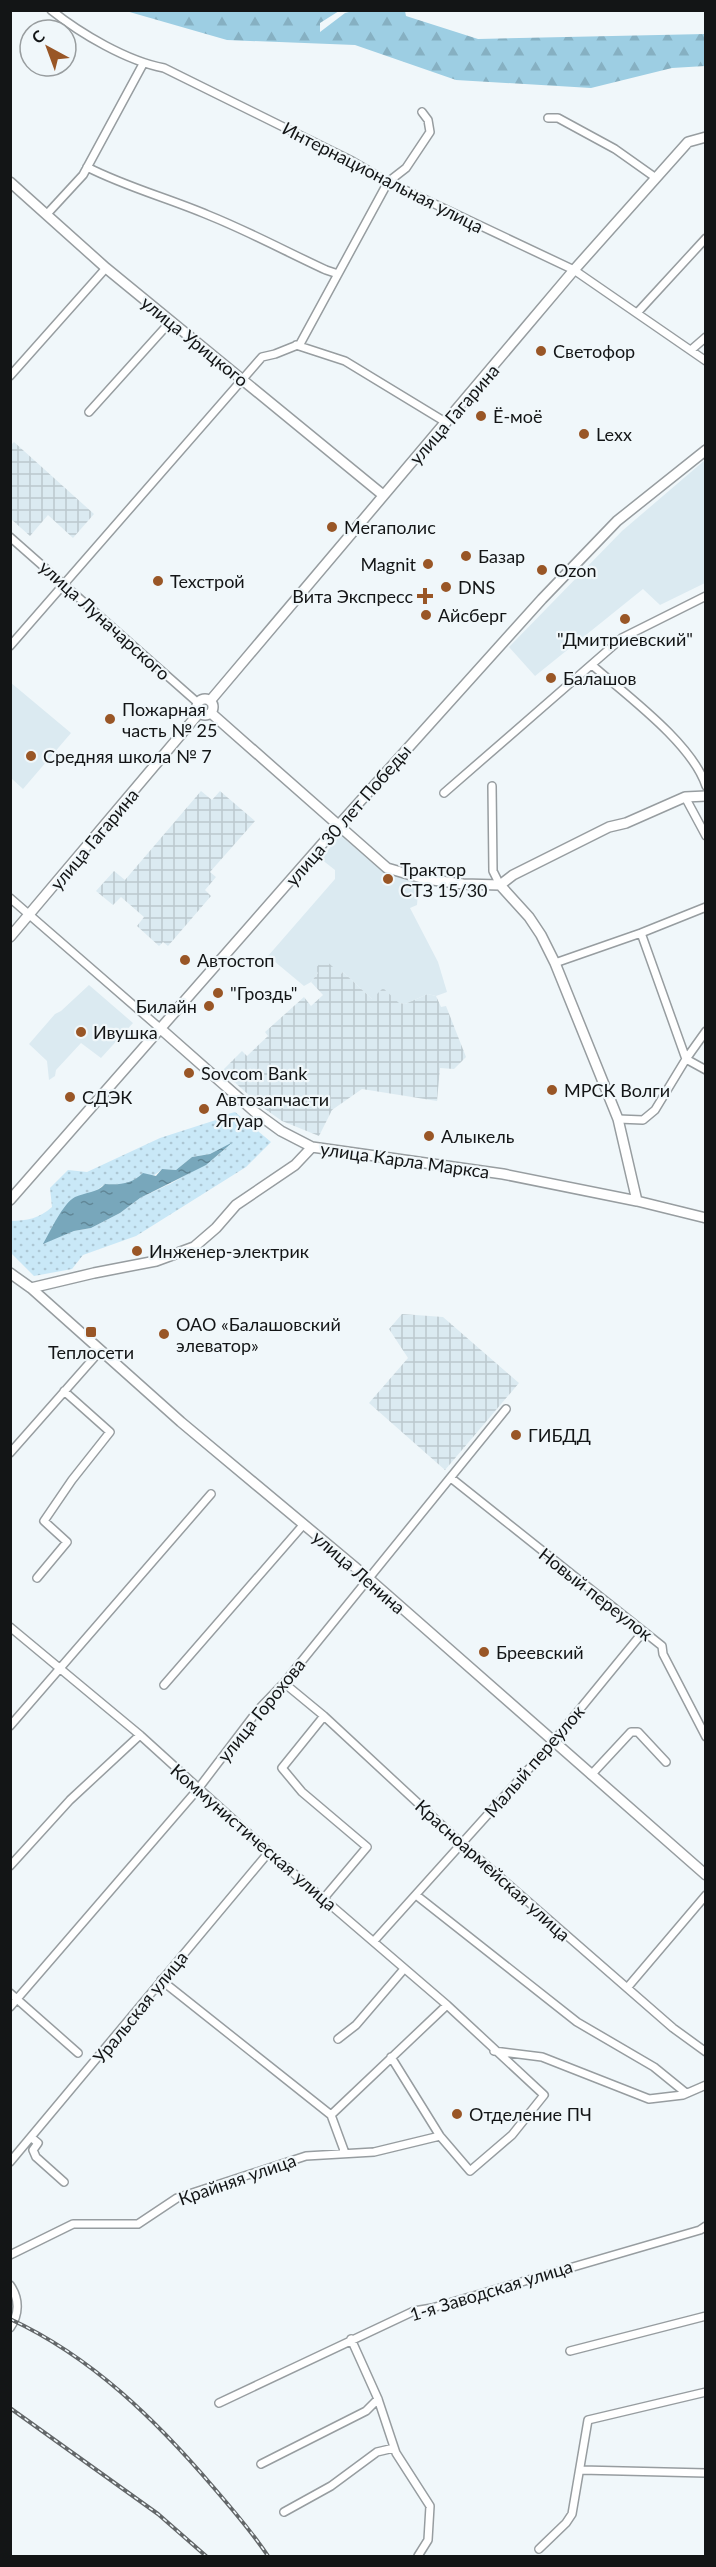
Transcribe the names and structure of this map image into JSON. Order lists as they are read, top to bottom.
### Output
{
  "streets": {
    "street": [
      "Интернациональная улица",
      "улица Урицкого",
      "улица Гагарина",
      "улица Луначарского",
      "улица 30 лет Победы",
      "улица Карла Маркса",
      "улица Ленина",
      "Новый переулок",
      "улица Горохова",
      "Малый переулок",
      "Коммунистическая улица",
      "Красноармейская улица",
      "Уральская улица",
      "Крайняя улица",
      "1-я Заводская улица"
    ]
  },
  "crossings": [
    ["Интернациональная улица", "улица Гагарина"],
    ["улица Урицкого", "улица Гагарина"],
    ["улица Гагарина", "улица Луначарского"],
    ["улица Гагарина", "улица Карла Маркса"],
    ["улица 30 лет Победы", "улица Карла Маркса"],
    ["улица Ленина", "улица Горохова"],
    ["улица Ленина", "Малый переулок"],
    ["Новый переулок", "улица Горохова"],
    ["Новый переулок", "Малый переулок"],
    ["улица Горохова", "Коммунистическая улица"],
    ["улица Горохова", "Красноармейская улица"],
    ["Малый переулок", "Коммунистическая улица"],
    ["Малый переулок", "Красноармейская улица"],
    ["Коммунистическая улица", "Уральская улица"],
    ["Коммунистическая улица", "Крайняя улица"]
  ],
  "places": {
    "other": [
      "Светофор",
      "Ё-моё",
      "Lexx",
      "Мегаполис",
      "Базар",
      "Magnit",
      "Ozon",
      "Техстрой",
      "DNS",
      "Айсберг",
      "\"Дмитриевский\"",
      "Балашов",
      "Пожарная часть № 25",
      "Средняя школа № 7",
      "Трактор СТЗ 15/30",
      "Автостоп",
      "\"Гроздь\"",
      "Билайн",
      "Ивушка",
      "Sovcom Bank",
      "МРСК Волги",
      "СДЭК",
      "Автозапчасти Ягуар",
      "Алыкель",
      "Инженер-электрик",
      "ОАО «Балашовский элеватор»",
      "ГИБДД",
      "Бреевский",
      "Отделение ПЧ"
    ],
    "health": ["Вита Экспресс"],
    "transit": ["Теплосети"]
  },
  "north": "top left"
}
